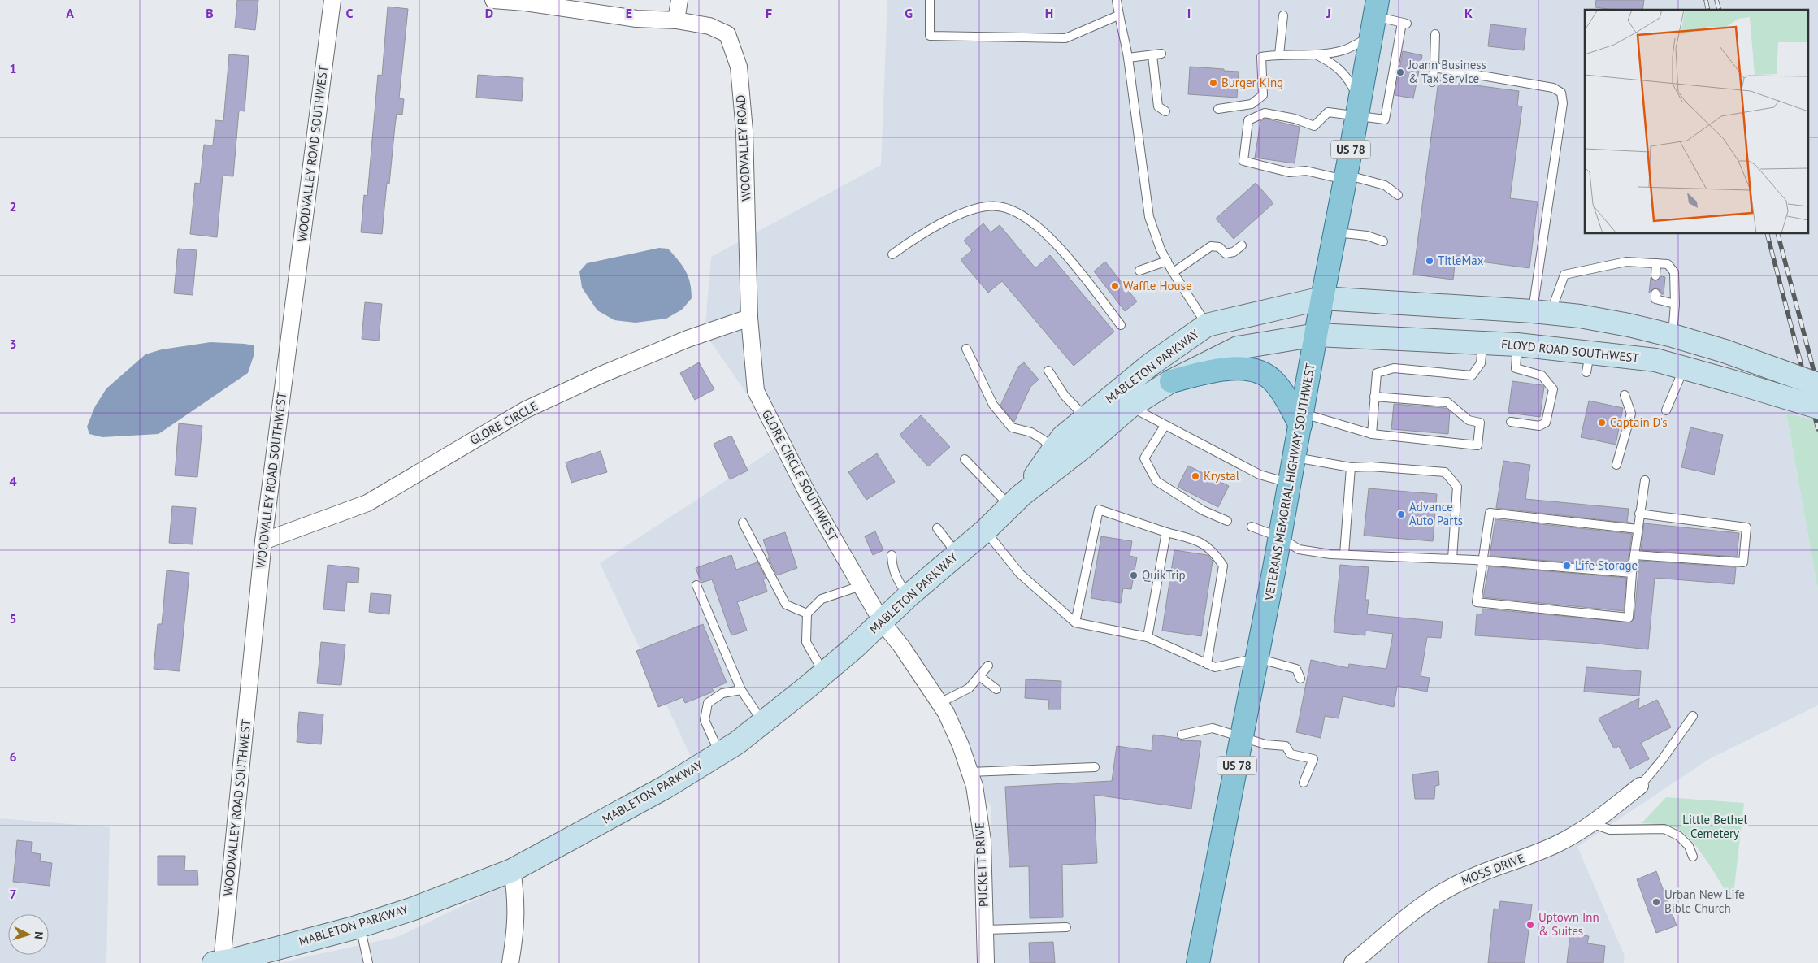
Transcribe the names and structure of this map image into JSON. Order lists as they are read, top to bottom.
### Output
{
  "streets": {
    "main road": [
      "US 78",
      "FLOYD ROAD SOUTHWEST",
      "MABLETON PARKWAY",
      "VETERANS MEMORIAL HIGHWAY SOUTHWEST"
    ],
    "street": [
      "WOODVALLEY ROAD",
      "WOODVALLEY ROAD SOUTHWEST",
      "GLORE CIRCLE",
      "GLORE CIRCLE SOUTHWEST",
      "PUCKETT DRIVE",
      "MOSS DRIVE"
    ]
  },
  "crossings": [
    ["WOODVALLEY ROAD", "GLORE CIRCLE"],
    ["WOODVALLEY ROAD", "GLORE CIRCLE SOUTHWEST"],
    ["WOODVALLEY ROAD SOUTHWEST", "MABLETON PARKWAY"],
    ["WOODVALLEY ROAD SOUTHWEST", "GLORE CIRCLE"],
    ["FLOYD ROAD SOUTHWEST", "MABLETON PARKWAY"],
    ["FLOYD ROAD SOUTHWEST", "VETERANS MEMORIAL HIGHWAY SOUTHWEST"],
    ["MABLETON PARKWAY", "GLORE CIRCLE SOUTHWEST"],
    ["MABLETON PARKWAY", "VETERANS MEMORIAL HIGHWAY SOUTHWEST"],
    ["MABLETON PARKWAY", "PUCKETT DRIVE"],
    ["GLORE CIRCLE", "GLORE CIRCLE SOUTHWEST"],
    ["GLORE CIRCLE SOUTHWEST", "PUCKETT DRIVE"]
  ],
  "parks": ["Little Bethel Cemetery"],
  "places": [
    "Joann Business & Tax Service",
    "Burger King",
    "TitleMax",
    "Waffle House",
    "Captain D's",
    "Krystal",
    "Advance Auto Parts",
    "Life Storage",
    "QuikTrip",
    "Urban New Life Bible Church",
    "Uptown Inn & Suites"
  ],
  "north": "right",
  "grid": {
    "columns": [
      "A",
      "B",
      "C",
      "D",
      "E",
      "F",
      "G",
      "H",
      "I",
      "J",
      "K"
    ],
    "rows": [
      "1",
      "2",
      "3",
      "4",
      "5",
      "6",
      "7"
    ]
  }
}
